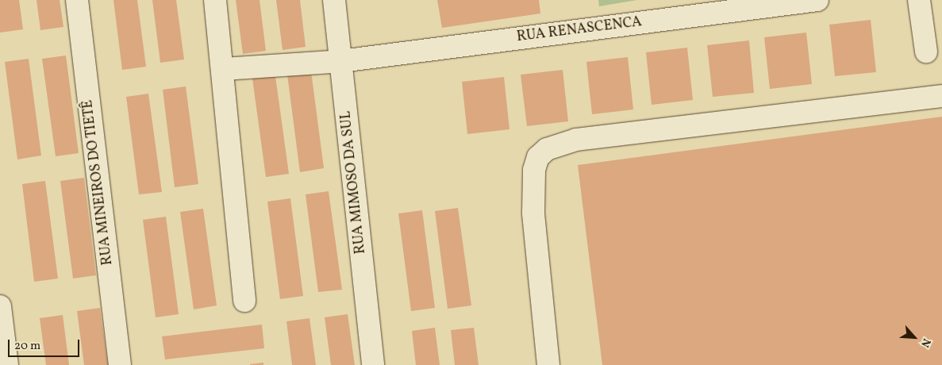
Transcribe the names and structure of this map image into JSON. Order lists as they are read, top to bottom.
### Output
{
  "streets": {
    "street": ["RUA RENASCENCA", "RUA MINEIROS DO TIETÊ", "RUA MIMOSO DA SUL"]
  },
  "crossings": [
    ["RUA RENASCENCA", "RUA MIMOSO DA SUL"]
  ],
  "scale_bar": "20 m",
  "north": "bottom right"
}
